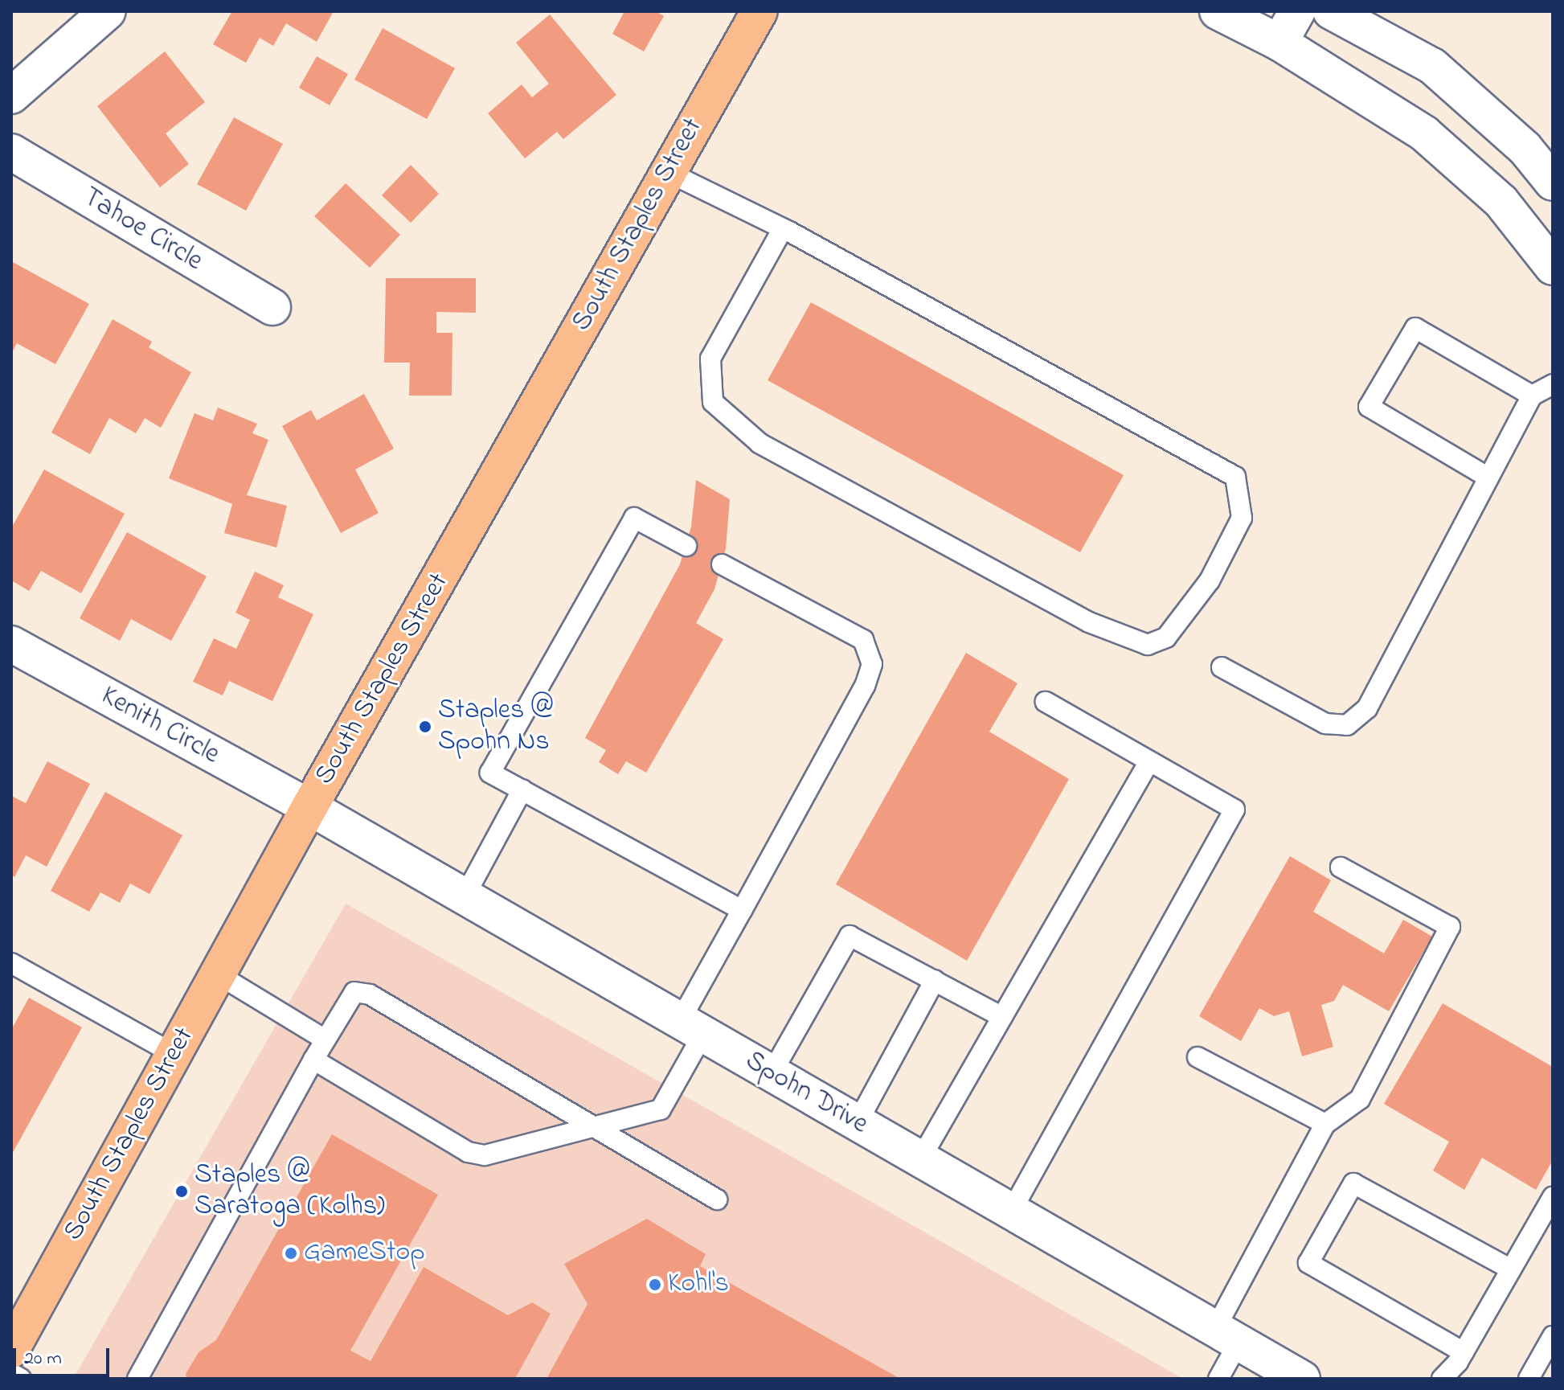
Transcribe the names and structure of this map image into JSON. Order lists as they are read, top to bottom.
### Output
{
  "streets": {
    "main road": ["South Staples Street"],
    "street": ["Tahoe Circle", "Kenith Circle", "Spohn Drive"]
  },
  "crossings": [
    ["South Staples Street", "Kenith Circle"],
    ["South Staples Street", "Spohn Drive"],
    ["Kenith Circle", "Spohn Drive"]
  ],
  "places": [
    "Staples @ Spohn Ns",
    "Staples @ Saratoga (Kolhs)",
    "GameStop",
    "Kohl's"
  ],
  "scale_bar": "20 m"
}
